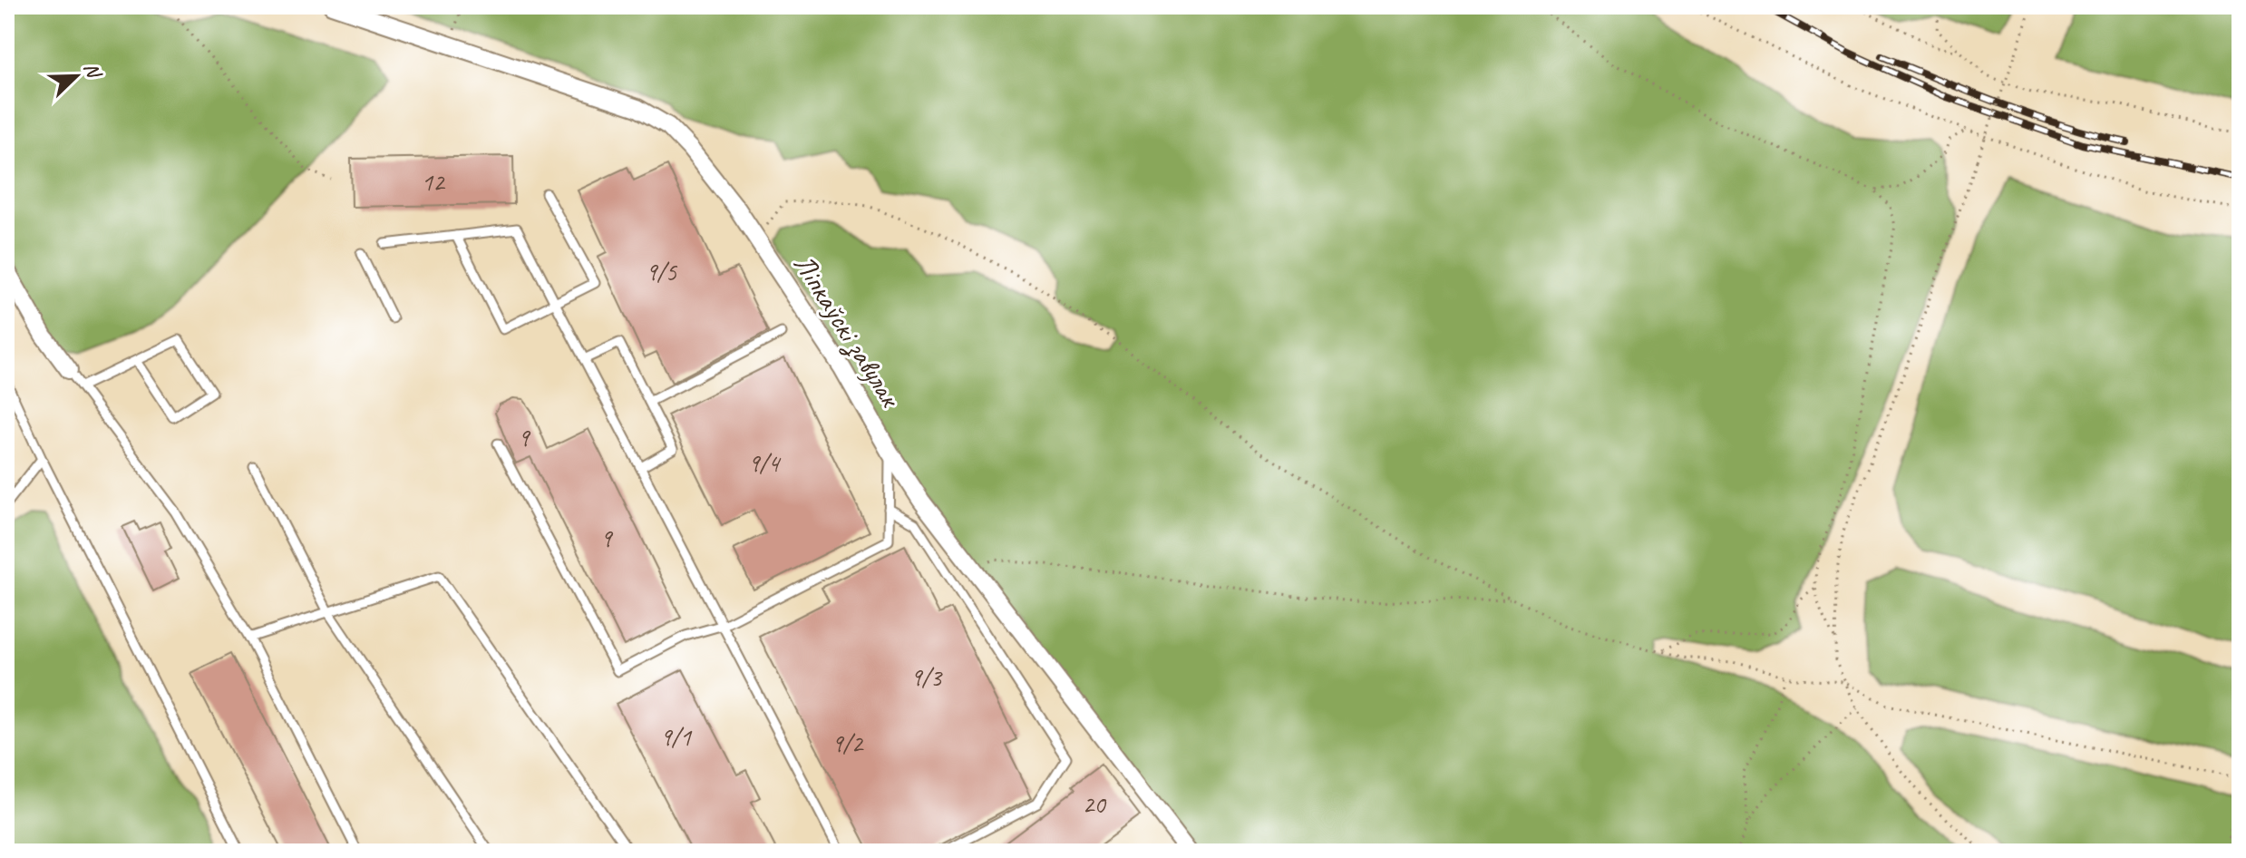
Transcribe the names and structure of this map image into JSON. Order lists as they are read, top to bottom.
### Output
{
  "streets": {
    "street": ["Ліпкаўскі завулак"]
  },
  "house_numbers": [
    "12",
    "9/5",
    "9",
    "9/4",
    "9",
    "9/3",
    "9/1",
    "9/2",
    "20"
  ],
  "north": "top right"
}
